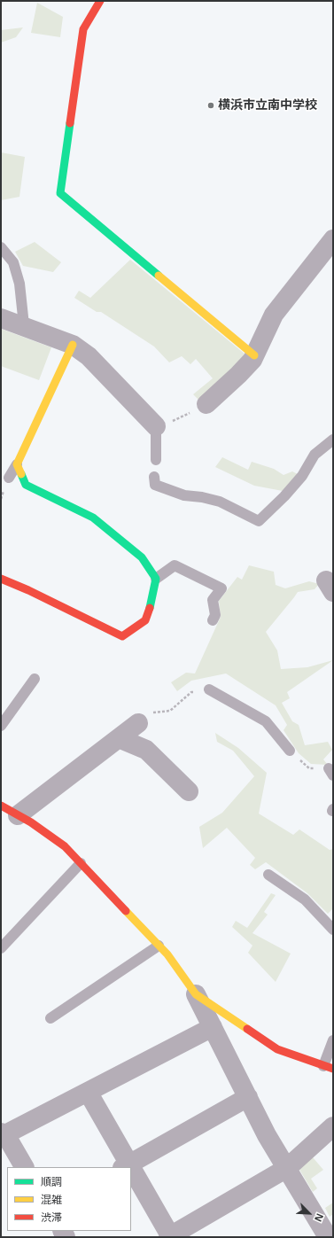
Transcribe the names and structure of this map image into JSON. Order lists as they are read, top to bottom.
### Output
{
  "places": ["横浜市立南中学校"],
  "legend": ["順調", "混雑", "渋滞"],
  "north": "bottom right"
}
